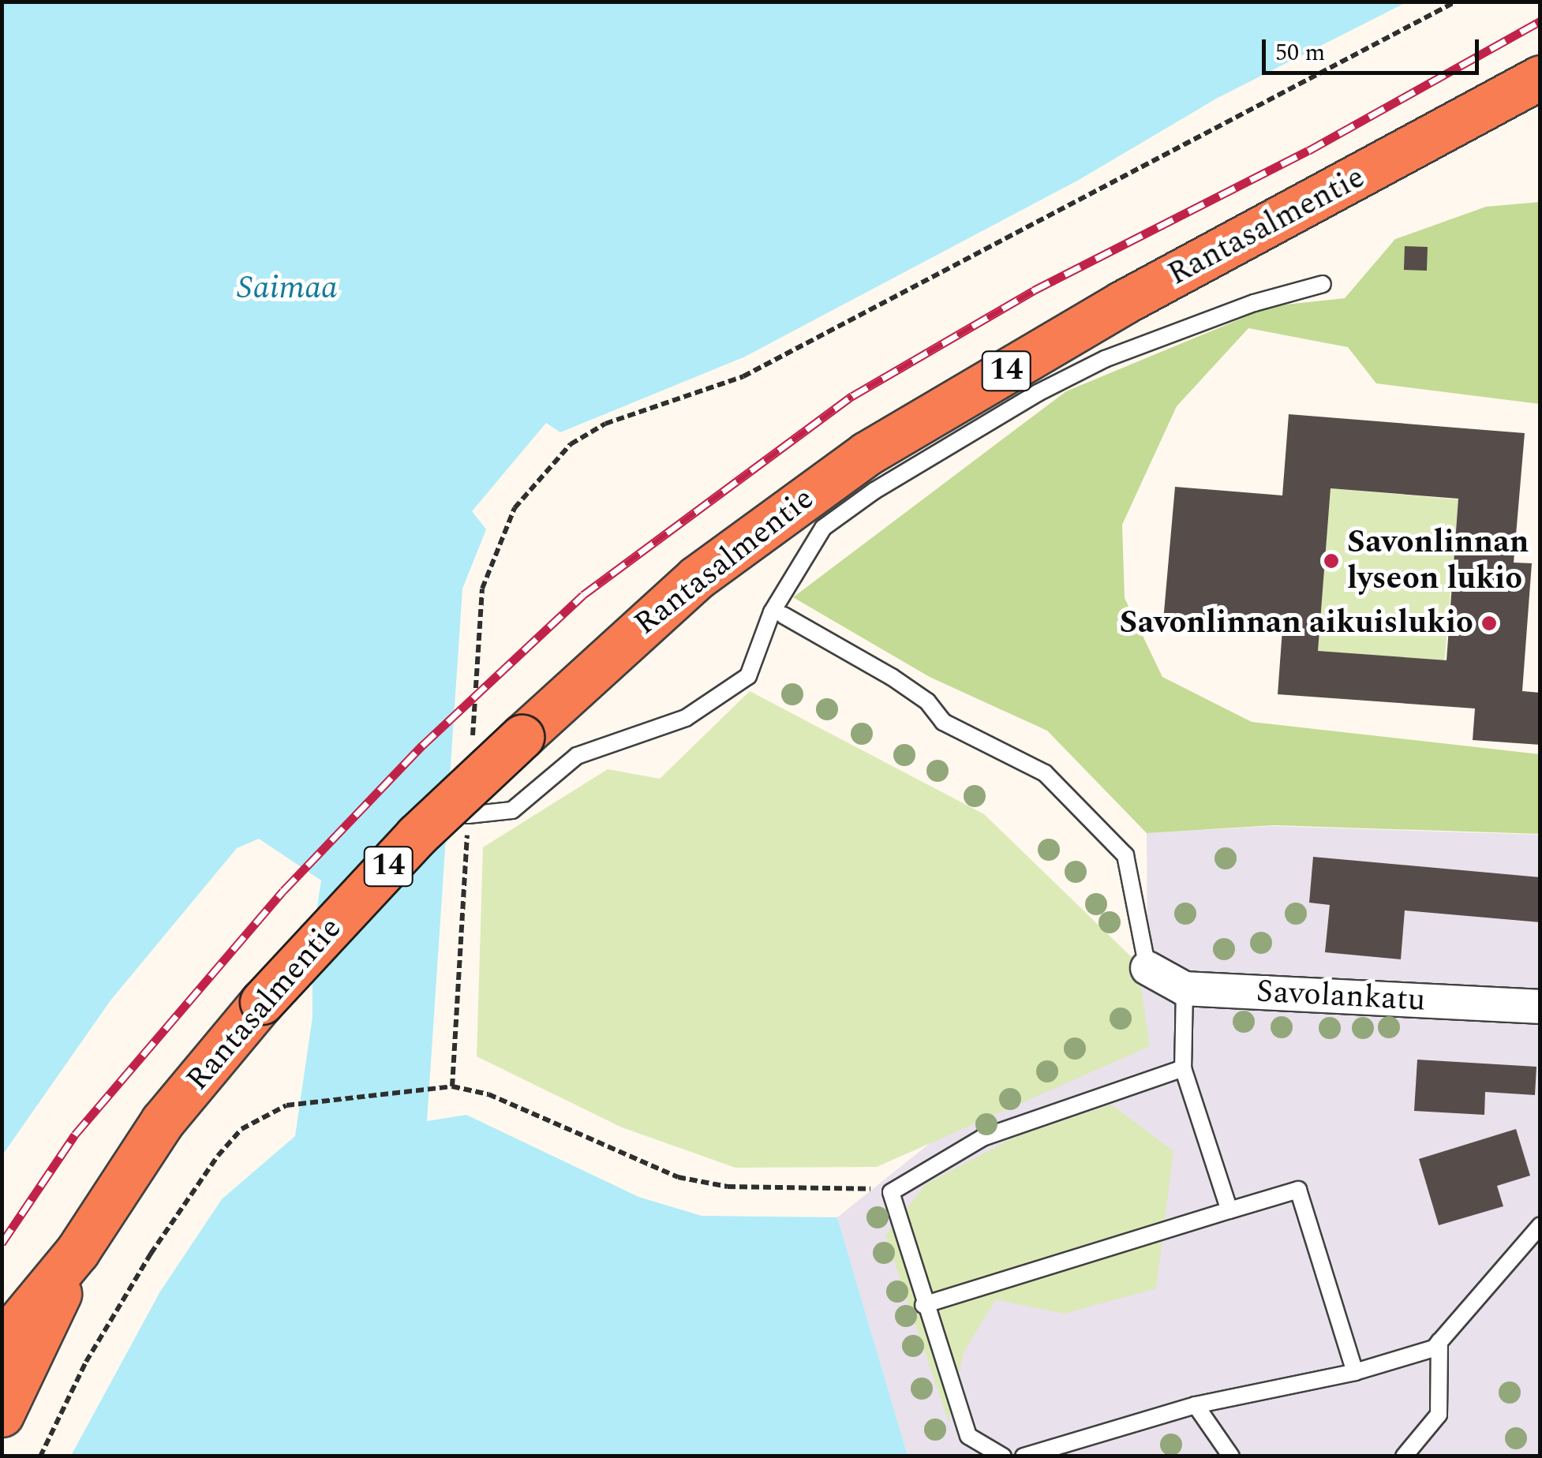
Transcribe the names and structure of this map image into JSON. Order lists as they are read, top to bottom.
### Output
{
  "streets": {
    "highway": ["Rantasalmentie", "14"],
    "street": ["Savolankatu"]
  },
  "water": ["Saimaa"],
  "places": ["Savonlinnan lyseon lukio", "Savonlinnan aikuislukio"],
  "scale_bar": "50 m"
}
